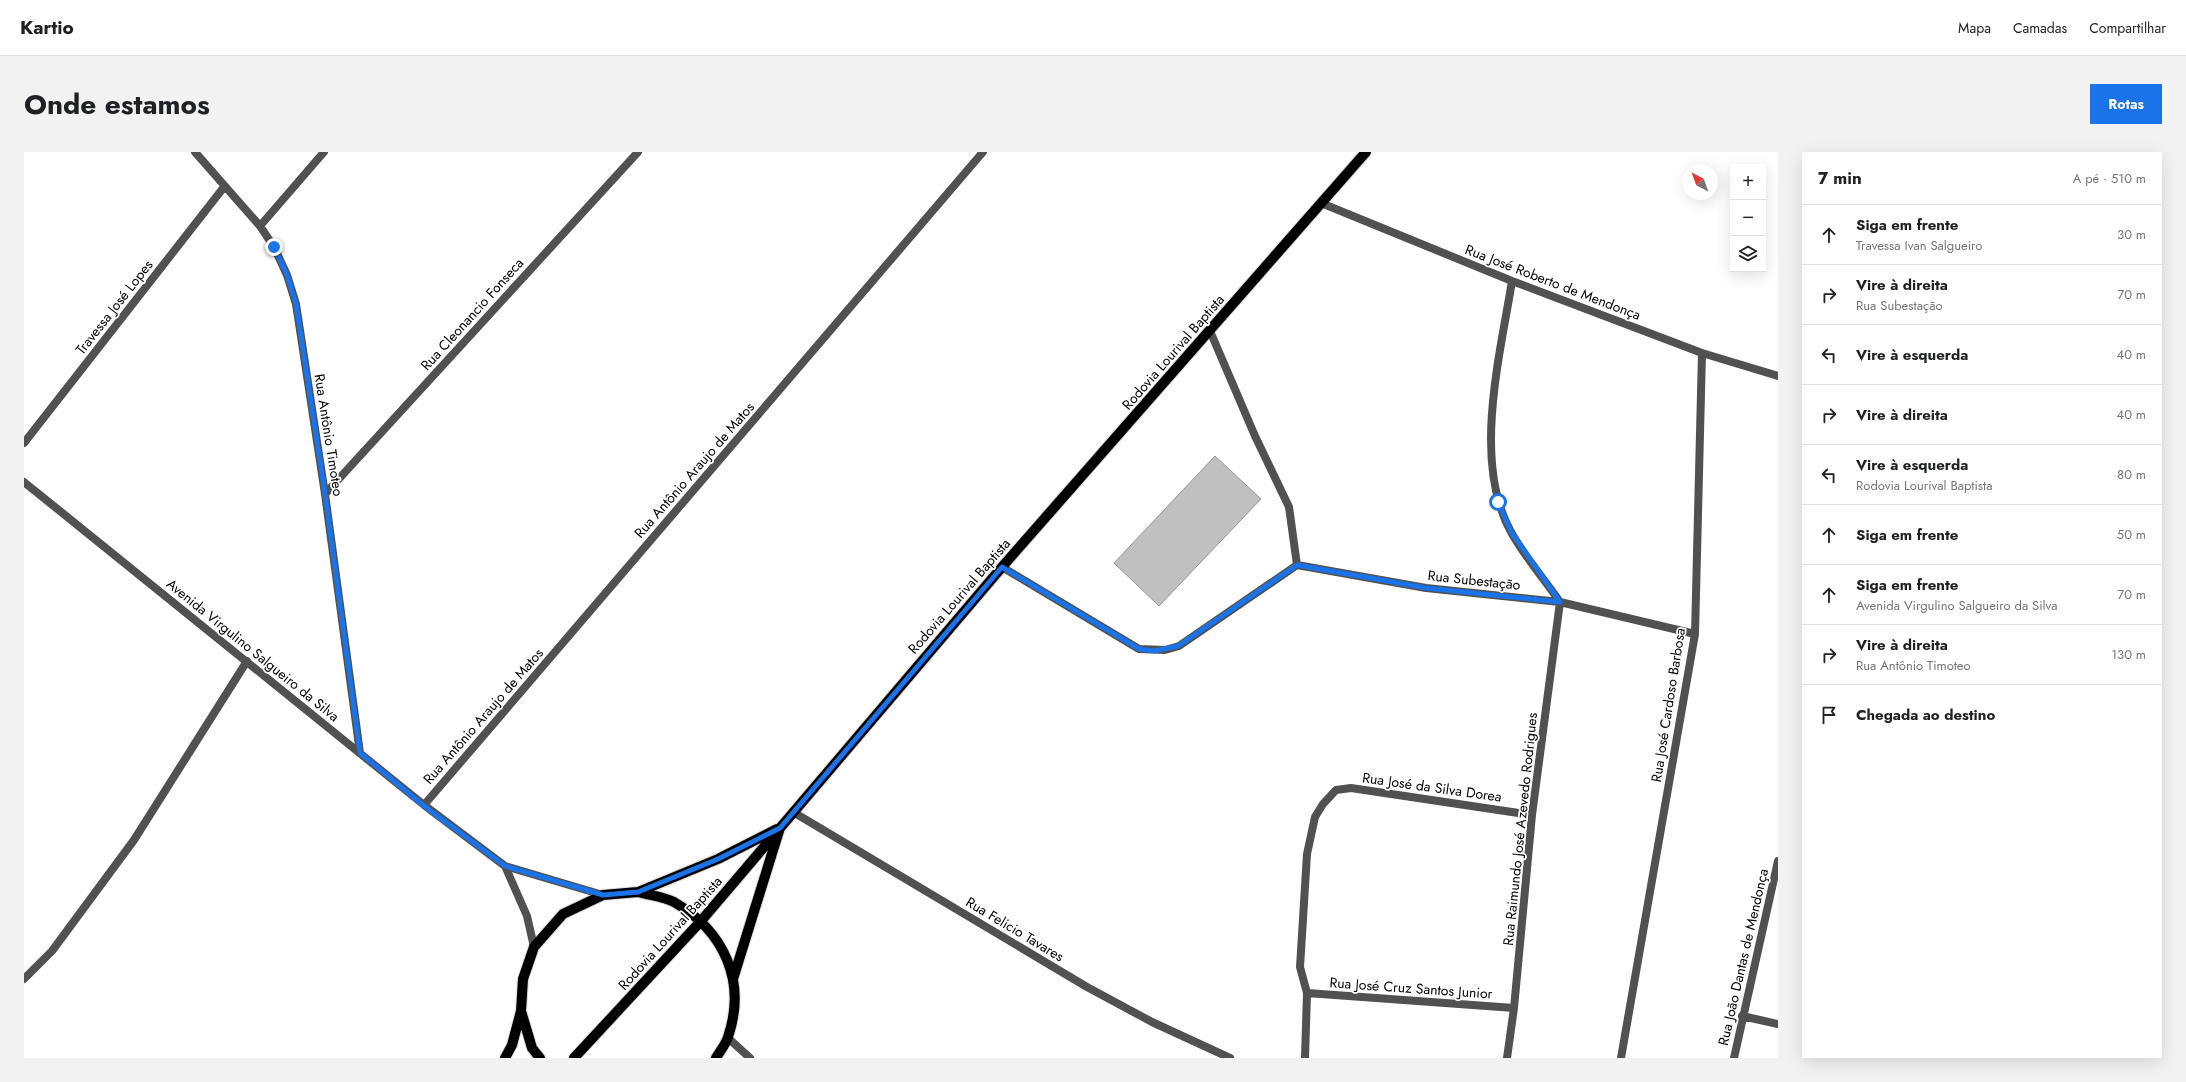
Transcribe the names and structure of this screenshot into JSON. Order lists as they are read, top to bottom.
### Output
{
  "streets": {
    "main road": ["Rodovia Lourival Baptista"],
    "street": [
      "Rua José Roberto de Mendonça",
      "Travessa José Lopes",
      "Rua Cleonancio Fonseca",
      "Rua Antônio Timoteo",
      "Rua Antônio Araujo de Matos",
      "Rua Subestação",
      "Avenida Virgulino Salgueiro da Silva",
      "Rua José Cardoso Barbosa",
      "Rua José da Silva Dorea",
      "Rua Raimundo José Azevedo Rodrigues",
      "Rua Felicio Tavares",
      "Rua João Dantas de Mendonça",
      "Rua José Cruz Santos Junior"
    ]
  },
  "crossings": [
    ["Rua José Roberto de Mendonça", "Rodovia Lourival Baptista"],
    ["Rua José Roberto de Mendonça", "Rua José Cardoso Barbosa"],
    ["Travessa José Lopes", "Rua Antônio Timoteo"],
    ["Rua Cleonancio Fonseca", "Rua Antônio Timoteo"],
    ["Rodovia Lourival Baptista", "Rua Felicio Tavares"],
    ["Rua Antônio Timoteo", "Avenida Virgulino Salgueiro da Silva"],
    ["Rua Antônio Araujo de Matos", "Avenida Virgulino Salgueiro da Silva"],
    ["Rua Subestação", "Rua José Cardoso Barbosa"],
    ["Rua Subestação", "Rua Raimundo José Azevedo Rodrigues"],
    ["Rua José da Silva Dorea", "Rua Raimundo José Azevedo Rodrigues"],
    ["Rua José da Silva Dorea", "Rua José Cruz Santos Junior"],
    ["Rua Raimundo José Azevedo Rodrigues", "Rua José Cruz Santos Junior"]
  ],
  "north": "top left",
  "page": {
    "header": "Kartio",
    "nav": ["Mapa", "Camadas", "Compartilhar"],
    "title": "Onde estamos",
    "buttons": "Rotas",
    "heading": ["7 min", "A pé · 510 m"],
    "map_buttons": ["+", "−"],
    "list": [
      ["Siga em frente", "Travessa Ivan Salgueiro", "30 m"],
      ["Vire à direita", "Rua Subestação", "70 m"],
      ["Vire à esquerda", "40 m"],
      ["Vire à direita", "40 m"],
      ["Vire à esquerda", "Rodovia Lourival Baptista", "80 m"],
      ["Siga em frente", "50 m"],
      ["Siga em frente", "Avenida Virgulino Salgueiro da Silva", "70 m"],
      ["Vire à direita", "Rua Antônio Timoteo", "130 m"],
      "Chegada ao destino"
    ]
  }
}
